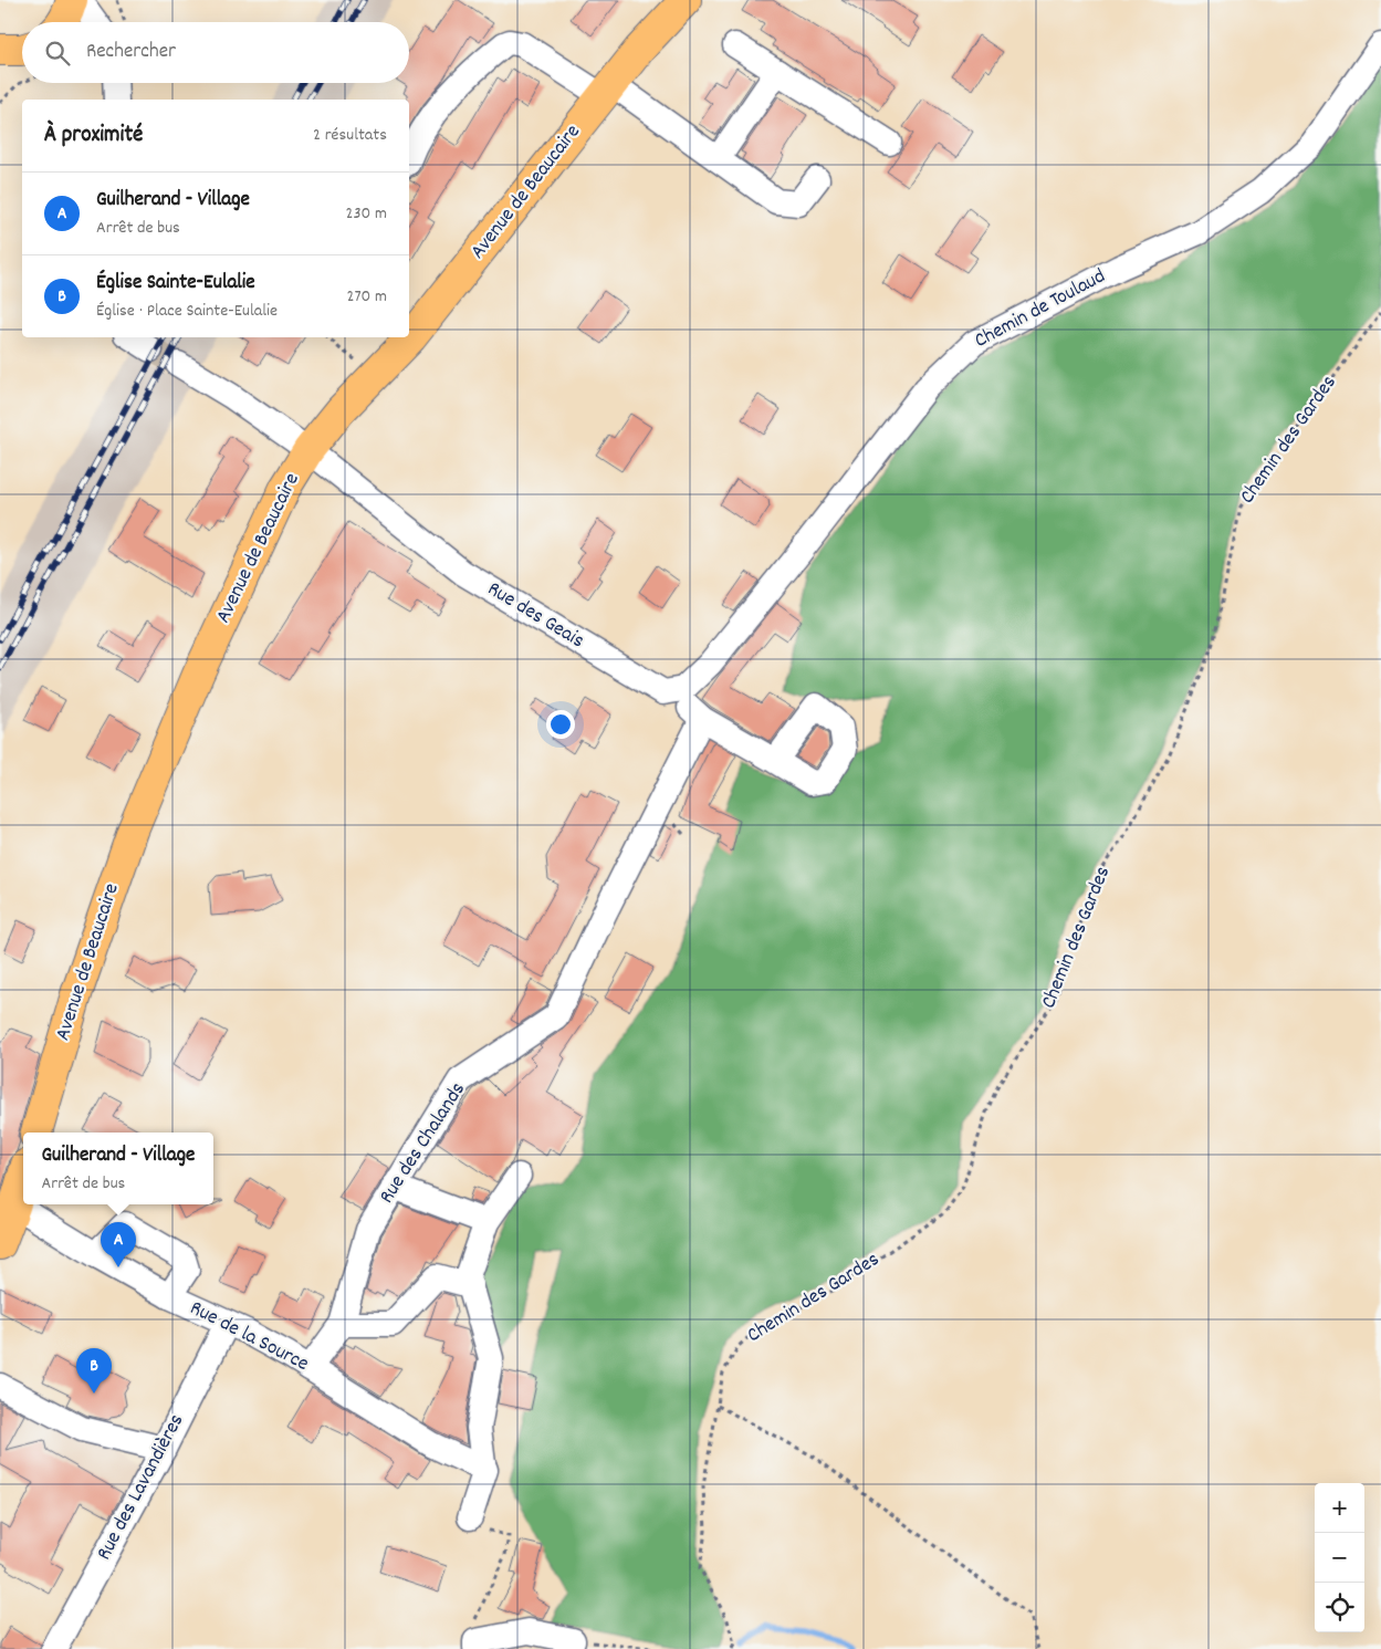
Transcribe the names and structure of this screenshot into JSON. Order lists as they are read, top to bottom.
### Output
{
  "streets": {
    "main road": ["Avenue de Beaucaire"],
    "street": [
      "Chemin de Toulaud",
      "Rue des Geais",
      "Rue des Chalands",
      "Rue de la Source",
      "Rue des Lavandières"
    ],
    "path": ["Chemin des Gardes"]
  },
  "crossings": [
    ["Avenue de Beaucaire", "Rue des Geais"],
    ["Chemin de Toulaud", "Rue des Geais"],
    ["Rue des Geais", "Rue des Chalands"],
    ["Rue des Chalands", "Rue de la Source"],
    ["Rue de la Source", "Rue des Lavandières"]
  ],
  "page": {
    "search": "Rechercher",
    "heading": ["À proximité", "2 résultats"],
    "list": [
      {
        "mark": "A",
        "name": "Guilherand - Village",
        "note": "Arrêt de bus",
        "value": "230 m"
      },
      {
        "mark": "B",
        "name": "Église Sainte-Eulalie",
        "note": "Église · Place Sainte-Eulalie",
        "value": "270 m"
      }
    ],
    "popup": ["Guilherand - Village", "Arrêt de bus"],
    "pins": ["A", "B"],
    "map_buttons": ["+", "−"]
  }
}
